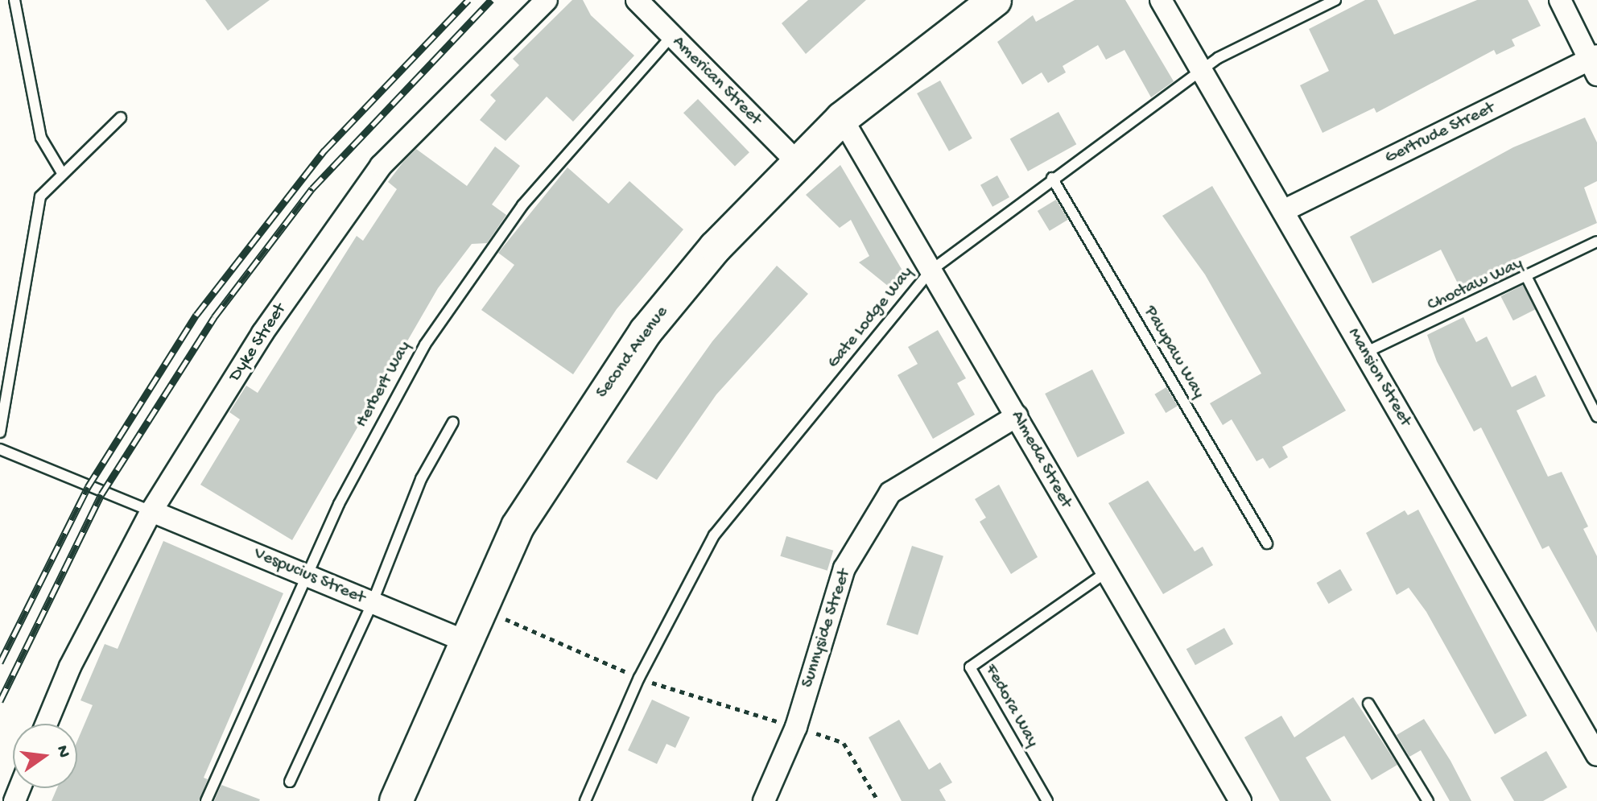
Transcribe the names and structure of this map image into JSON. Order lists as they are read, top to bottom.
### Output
{
  "streets": {
    "main road": ["Second Avenue"],
    "street": [
      "American Street",
      "Gertrude Street",
      "Dyke Street",
      "Mansion Street",
      "Almeda Street",
      "Vespucius Street",
      "Sunnyside Street"
    ],
    "lane": [
      "Choctaw Way",
      "Gate Lodge Way",
      "Pawpaw Way",
      "Herbert Way",
      "Fedora Way"
    ]
  },
  "crossings": [
    ["American Street", "Second Avenue"],
    ["American Street", "Herbert Way"],
    ["Gertrude Street", "Mansion Street"],
    ["Choctaw Way", "Mansion Street"],
    ["Gate Lodge Way", "Pawpaw Way"],
    ["Gate Lodge Way", "Mansion Street"],
    ["Gate Lodge Way", "Almeda Street"],
    ["Dyke Street", "Vespucius Street"],
    ["Second Avenue", "Almeda Street"],
    ["Second Avenue", "Vespucius Street"],
    ["Herbert Way", "Vespucius Street"],
    ["Almeda Street", "Sunnyside Street"],
    ["Almeda Street", "Fedora Way"]
  ],
  "north": "right"
}
